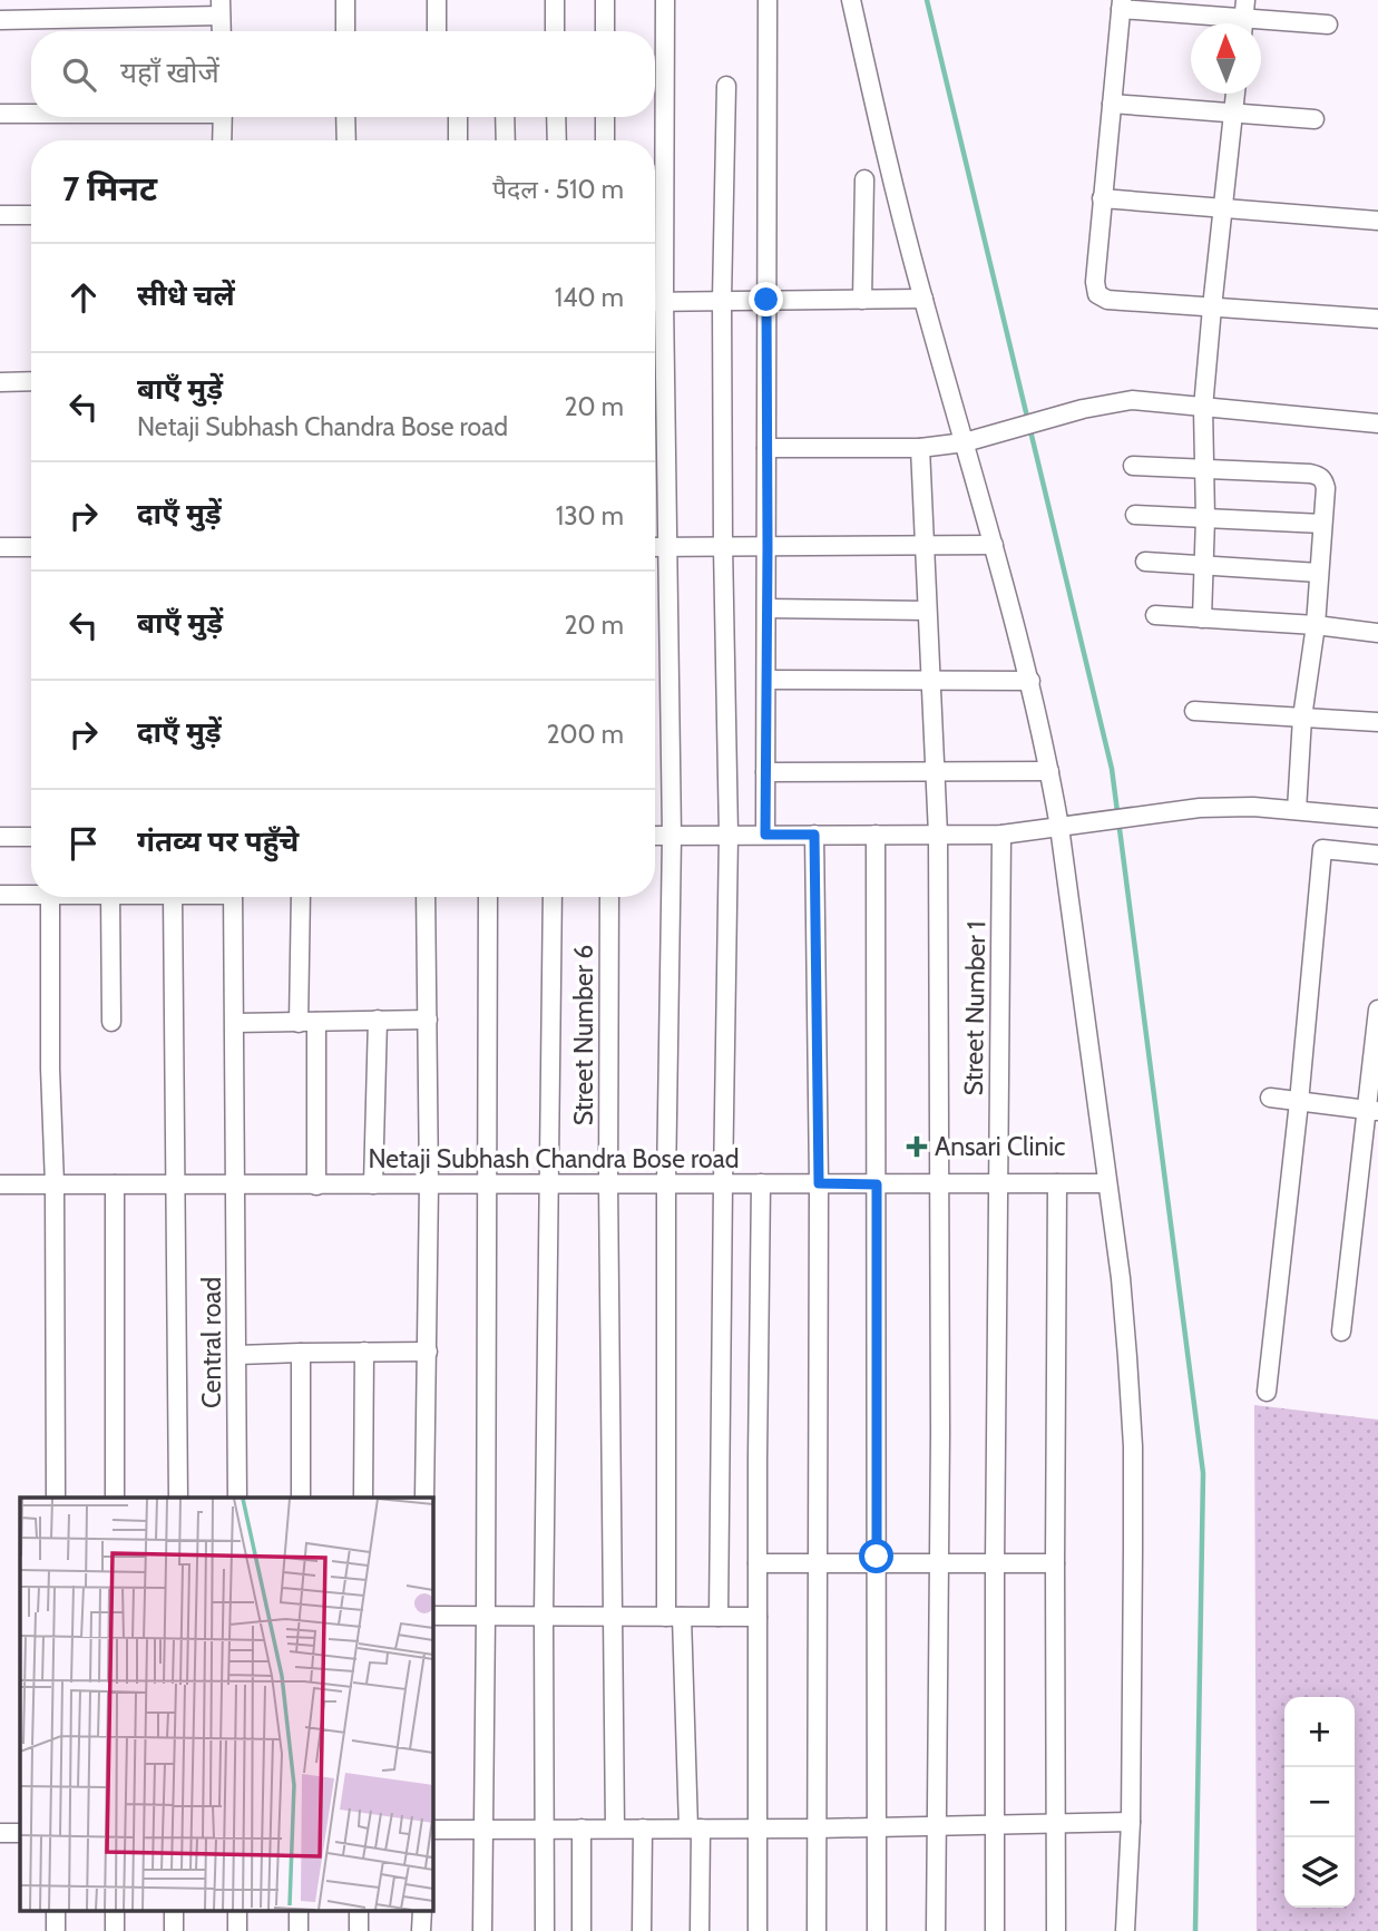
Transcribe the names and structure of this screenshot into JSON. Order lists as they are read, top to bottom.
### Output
{
  "streets": {
    "street": [
      "Street Number 1",
      "Street Number 6",
      "Netaji Subhash Chandra Bose road",
      "Central road"
    ]
  },
  "crossings": [
    ["Street Number 1", "Netaji Subhash Chandra Bose road"],
    ["Street Number 6", "Netaji Subhash Chandra Bose road"],
    ["Netaji Subhash Chandra Bose road", "Central road"]
  ],
  "places": {
    "health": ["Ansari Clinic"]
  },
  "north": "top",
  "page": {
    "search": "यहाँ खोजें",
    "heading": ["7 मिनट", "पैदल · 510 m"],
    "list": [
      ["सीधे चलें", "140 m"],
      ["बाएँ मुड़ें", "Netaji Subhash Chandra Bose road", "20 m"],
      ["दाएँ मुड़ें", "130 m"],
      ["बाएँ मुड़ें", "20 m"],
      ["दाएँ मुड़ें", "200 m"],
      "गंतव्य पर पहुँचे"
    ],
    "map_buttons": ["+", "−"]
  }
}
